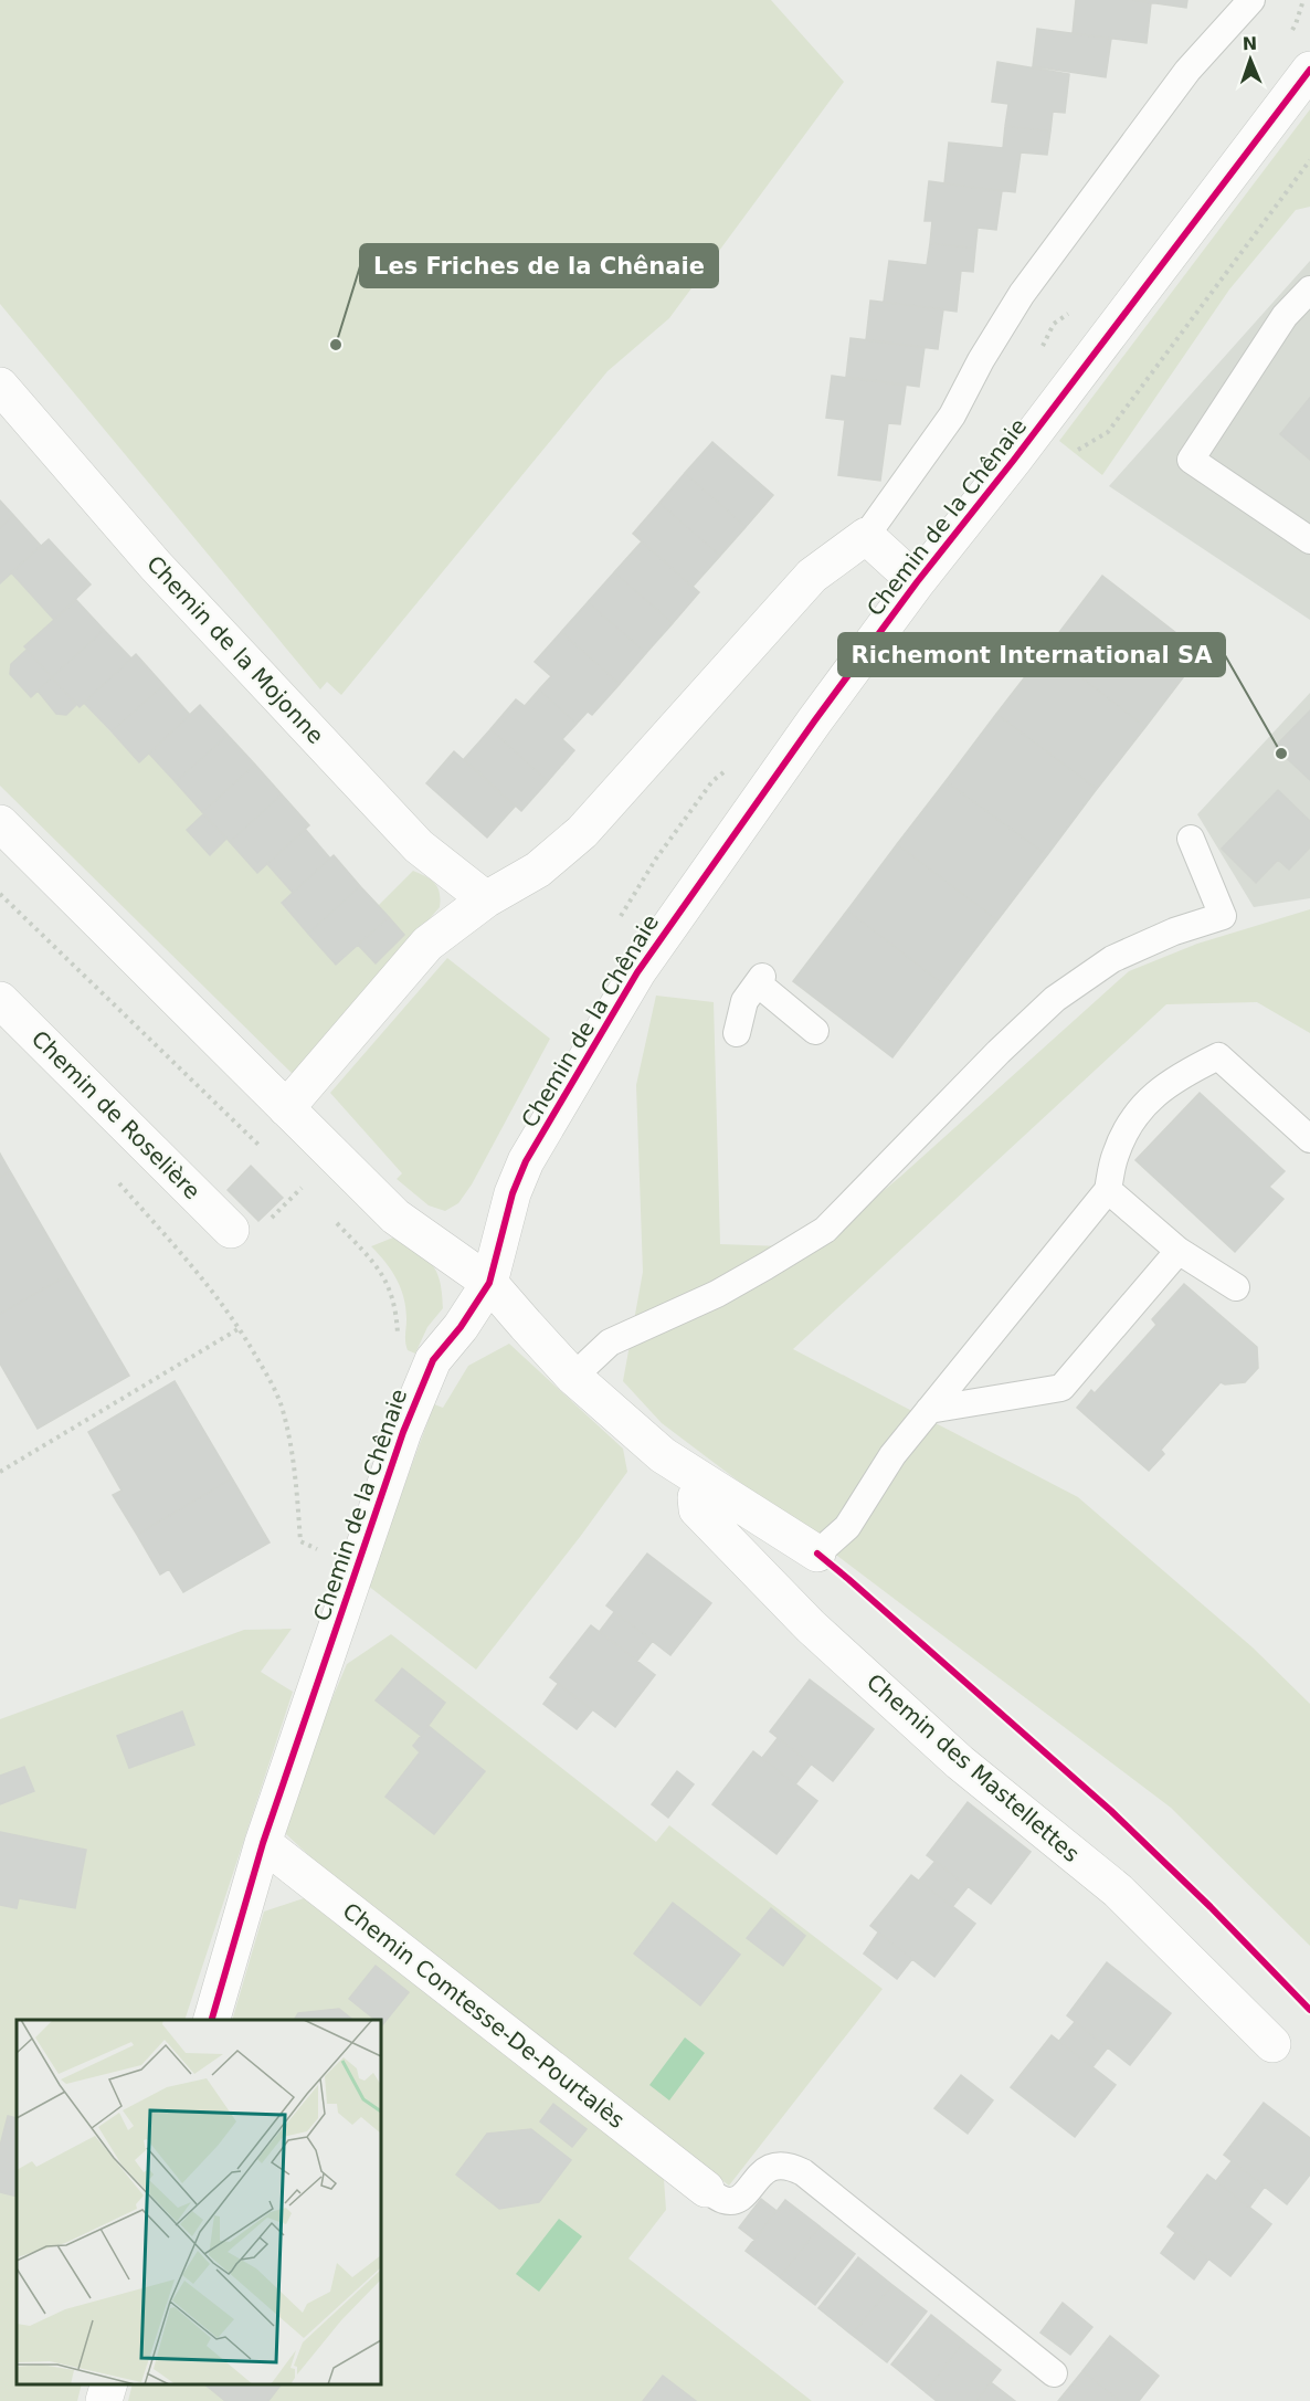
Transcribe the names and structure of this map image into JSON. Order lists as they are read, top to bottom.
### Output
{
  "streets": {
    "street": [
      "Chemin de la Chênaie",
      "Chemin de la Mojonne",
      "Chemin de Roselière",
      "Chemin des Mastellettes",
      "Chemin Comtesse-De-Pourtalès"
    ]
  },
  "crossings": [
    ["Chemin de la Chênaie", "Chemin Comtesse-De-Pourtalès"]
  ],
  "places": ["Les Friches de la Chênaie", "Richemont International SA"],
  "north": "top"
}
